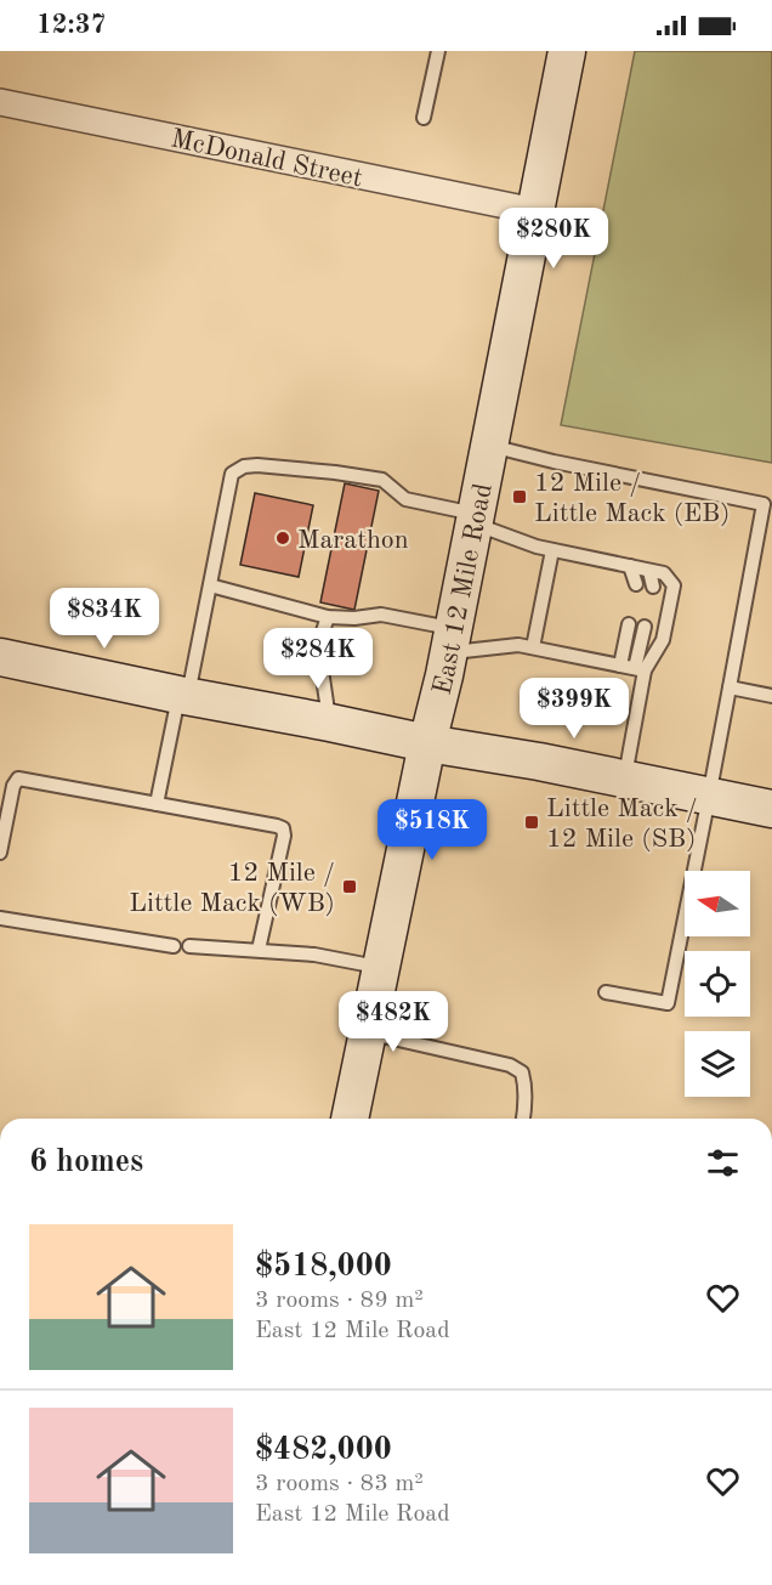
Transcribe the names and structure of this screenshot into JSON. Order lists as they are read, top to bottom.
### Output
{
  "streets": {
    "main road": ["East 12 Mile Road"],
    "street": ["McDonald Street"]
  },
  "crossings": [
    ["McDonald Street", "East 12 Mile Road"]
  ],
  "places": {
    "transit": ["12 Mile / Little Mack (EB)", "Little Mack / 12 Mile (SB)", "12 Mile / Little Mack (WB)"],
    "other": ["Marathon"]
  },
  "north": "left",
  "page": {
    "status": "12:37",
    "price": [
      "$280K",
      "$834K",
      "$284K",
      "$399K",
      "$518K",
      "$482K"
    ],
    "heading": "6 homes",
    "list": [
      {
        "name": "$518,000",
        "note": "3 rooms · 89 m² · East 12 Mile Road"
      },
      {
        "name": "$482,000",
        "note": "3 rooms · 83 m² · East 12 Mile Road"
      }
    ]
  }
}
